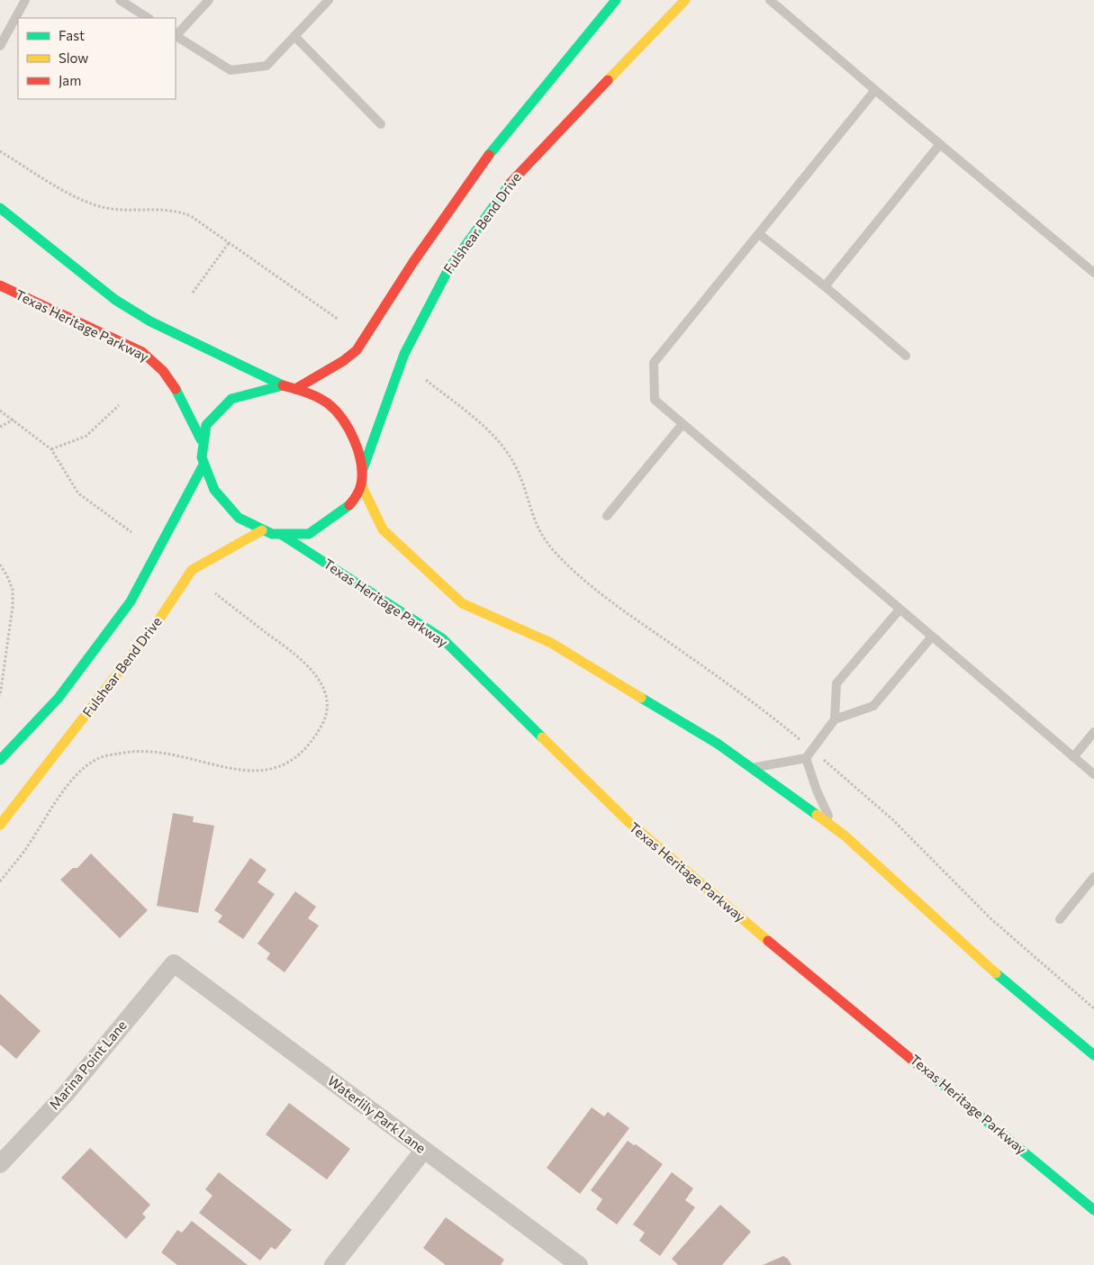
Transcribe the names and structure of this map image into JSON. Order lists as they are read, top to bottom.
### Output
{
  "streets": {
    "main road": ["Fulshear Bend Drive", "Texas Heritage Parkway"],
    "street": ["Marina Point Lane", "Waterlily Park Lane"]
  },
  "crossings": [
    ["Fulshear Bend Drive", "Texas Heritage Parkway"],
    ["Marina Point Lane", "Waterlily Park Lane"]
  ],
  "legend": ["Fast", "Slow", "Jam"]
}
